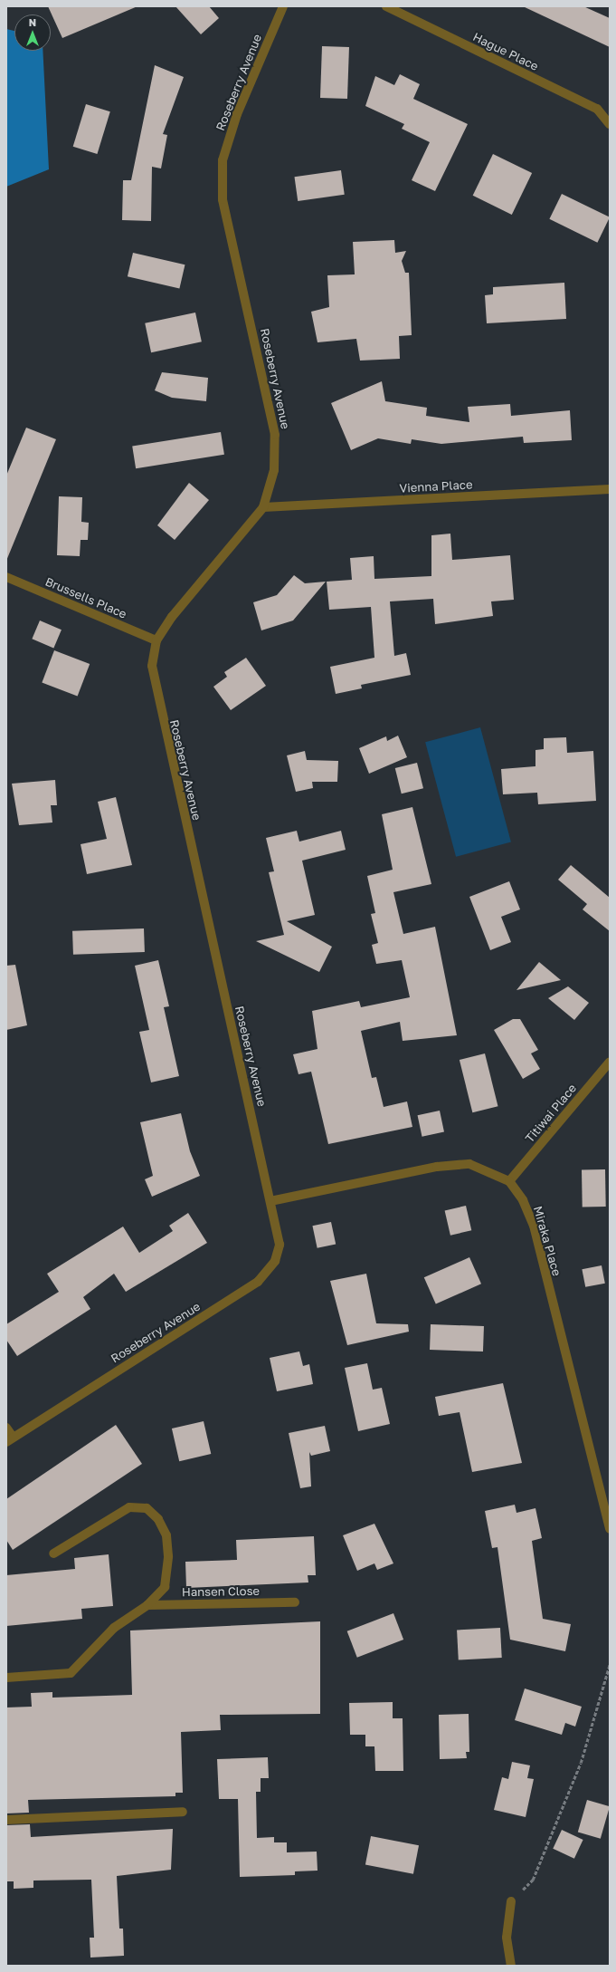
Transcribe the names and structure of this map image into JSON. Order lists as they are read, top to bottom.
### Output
{
  "streets": {
    "street": [
      "Hague Place",
      "Roseberry Avenue",
      "Vienna Place",
      "Brussells Place",
      "Titiwai Place",
      "Miraka Place",
      "Hansen Close"
    ]
  },
  "crossings": [
    ["Roseberry Avenue", "Vienna Place"],
    ["Roseberry Avenue", "Brussells Place"],
    ["Titiwai Place", "Miraka Place"]
  ],
  "north": "top"
}
